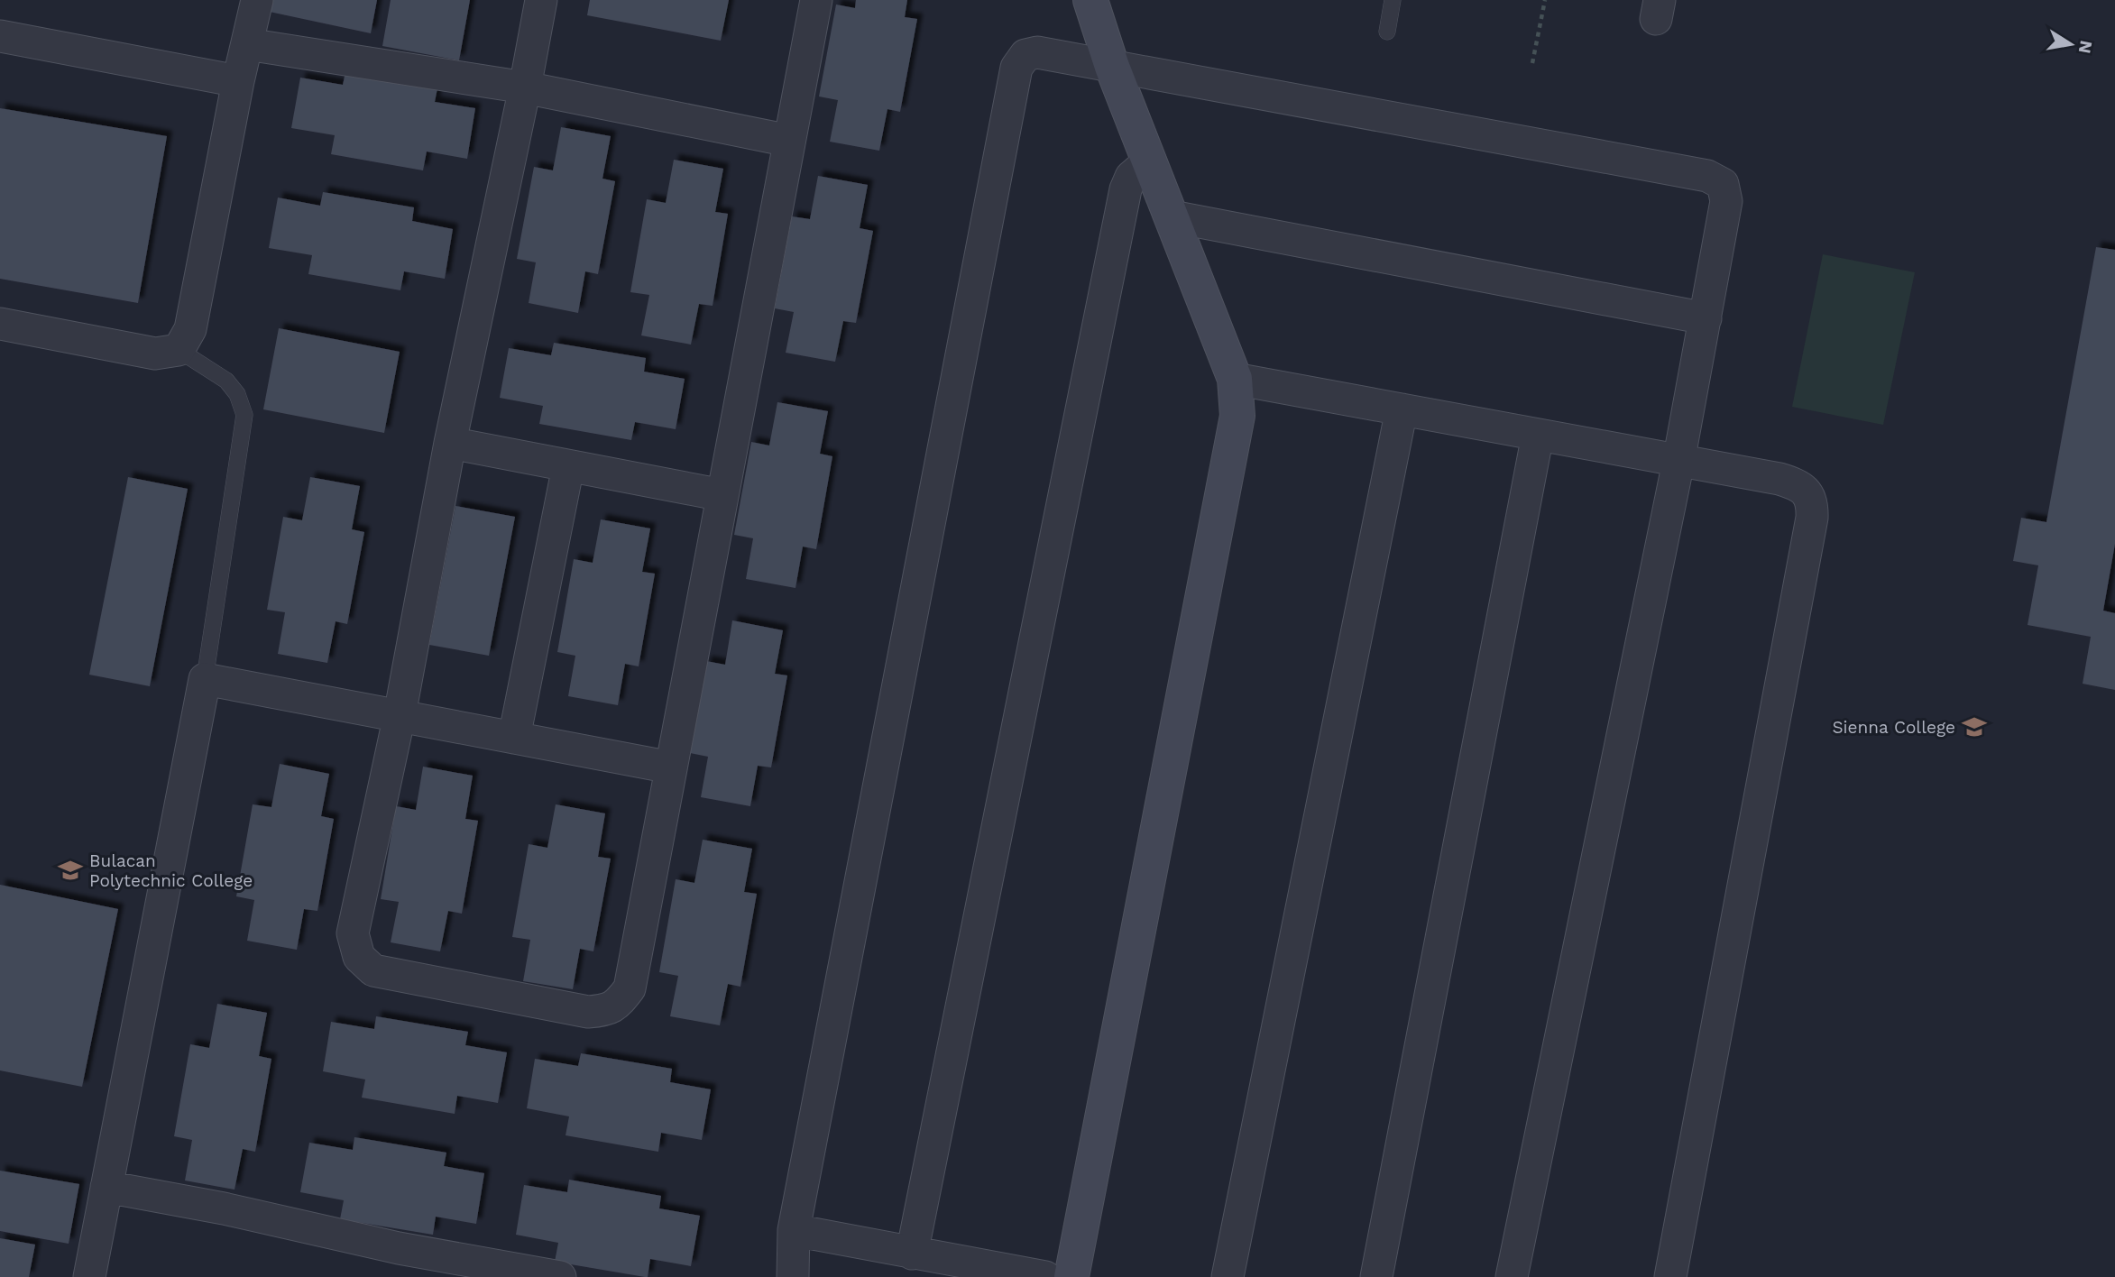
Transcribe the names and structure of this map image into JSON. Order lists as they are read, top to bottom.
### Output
{
  "places": {
    "school or university": ["Sienna College", "Bulacan Polytechnic College"]
  },
  "north": "right"
}
